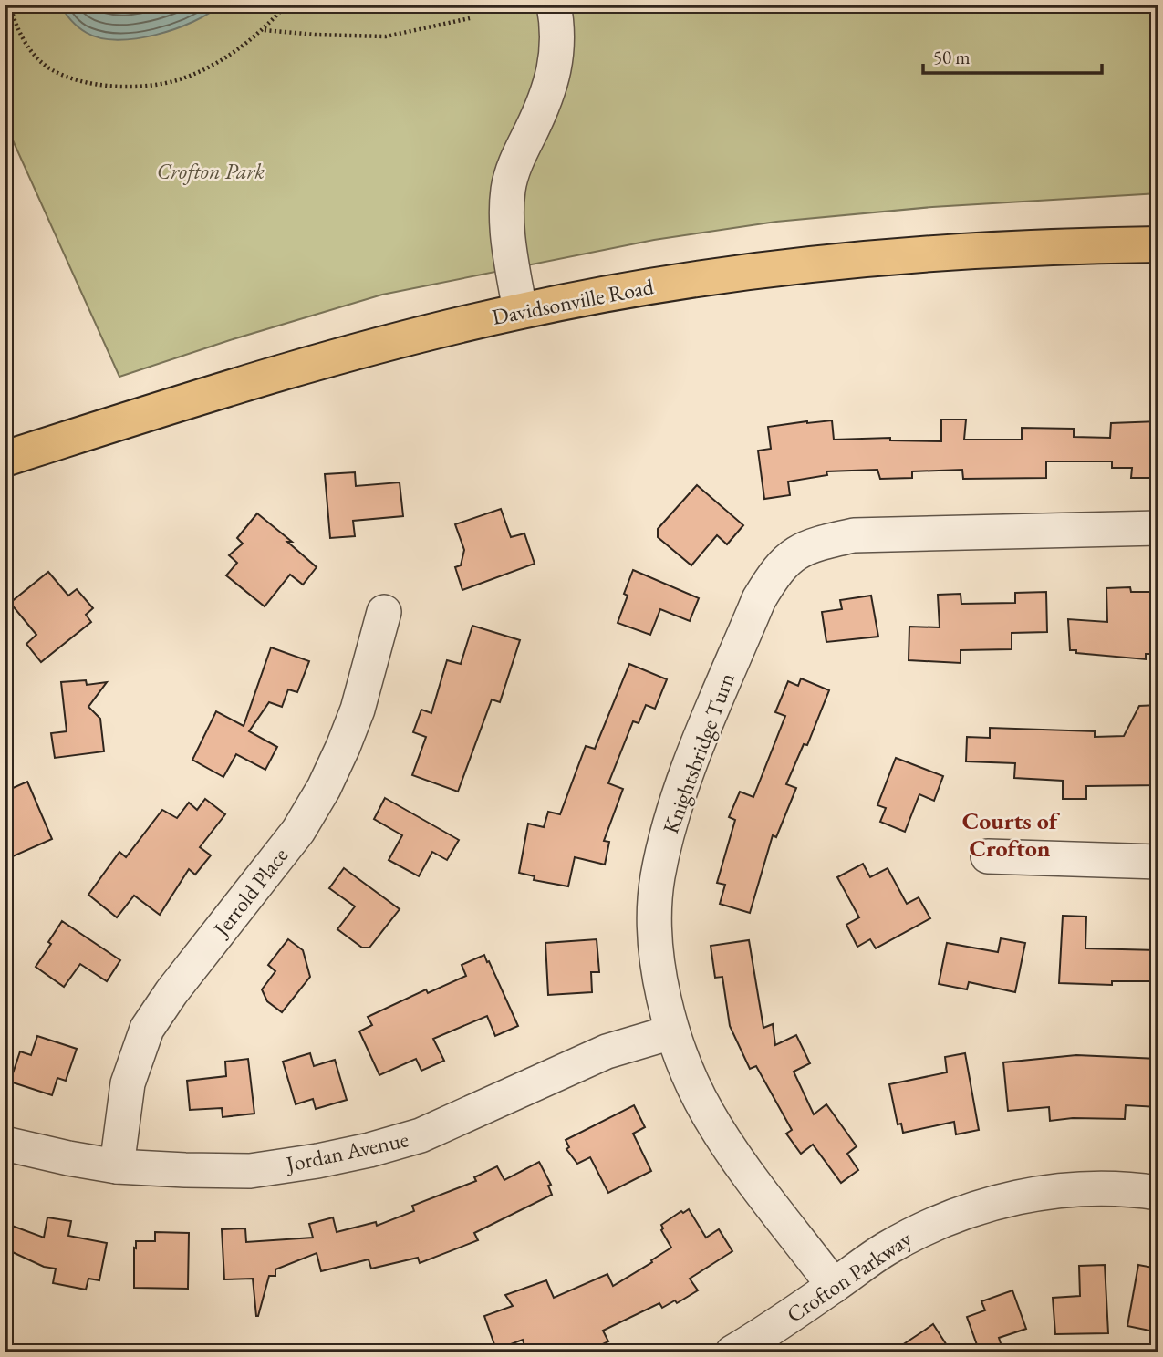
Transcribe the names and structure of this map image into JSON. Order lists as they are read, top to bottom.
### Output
{
  "streets": {
    "main road": ["Davidsonville Road"],
    "street": [
      "Knightsbridge Turn",
      "Jerrold Place",
      "Jordan Avenue",
      "Crofton Parkway"
    ]
  },
  "crossings": [
    ["Knightsbridge Turn", "Jordan Avenue"],
    ["Knightsbridge Turn", "Crofton Parkway"],
    ["Jerrold Place", "Jordan Avenue"]
  ],
  "districts": ["Courts of Crofton"],
  "parks": ["Crofton Park"],
  "scale_bar": "50 m"
}
